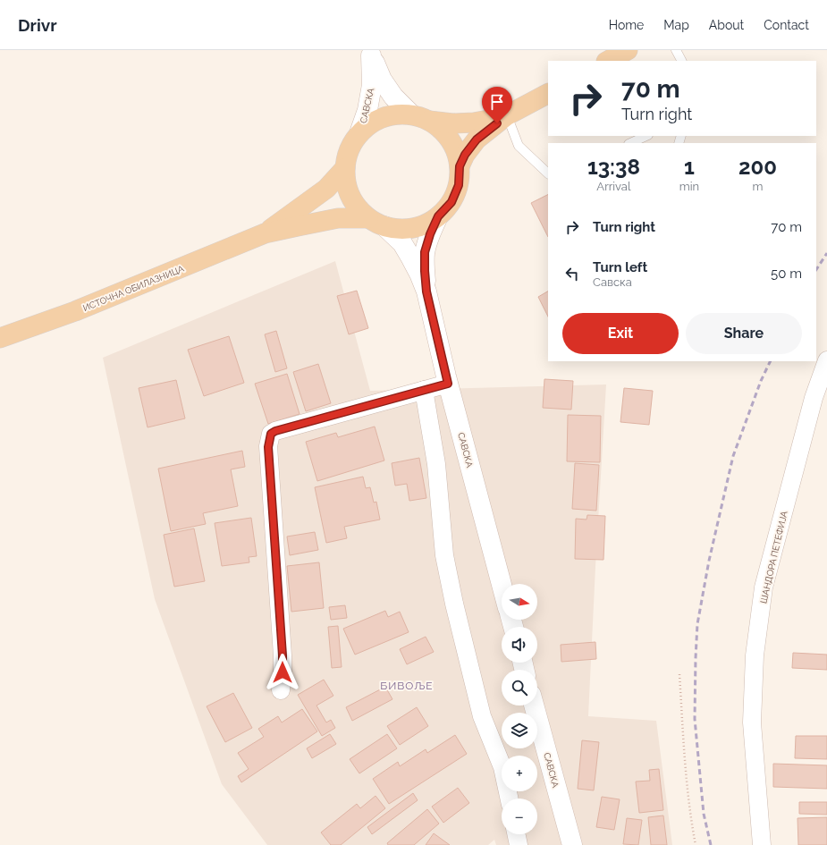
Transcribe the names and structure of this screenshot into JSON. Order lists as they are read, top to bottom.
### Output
{
  "streets": {
    "main road": ["САВСКА", "ИСТОЧНА ОБИЛАЗНИЦА"],
    "street": ["ШАНДОРА ПЕТЕФИЈА"]
  },
  "crossings": [
    ["САВСКА", "ИСТОЧНА ОБИЛАЗНИЦА"]
  ],
  "districts": ["БИВОЉЕ"],
  "north": "right",
  "page": {
    "header": "Drivr",
    "nav": [
      "Home",
      "Map",
      "About",
      "Contact"
    ],
    "turn": ["70 m", "Turn right"],
    "eta": [
      "13:38",
      "Arrival",
      "1",
      "min",
      "200",
      "m"
    ],
    "list": [
      {
        "name": "Turn right",
        "value": "70 m"
      },
      {
        "name": "Turn left",
        "note": "Савска",
        "value": "50 m"
      }
    ],
    "buttons": ["Exit", "Share"],
    "map_buttons": ["+", "−"]
  }
}
